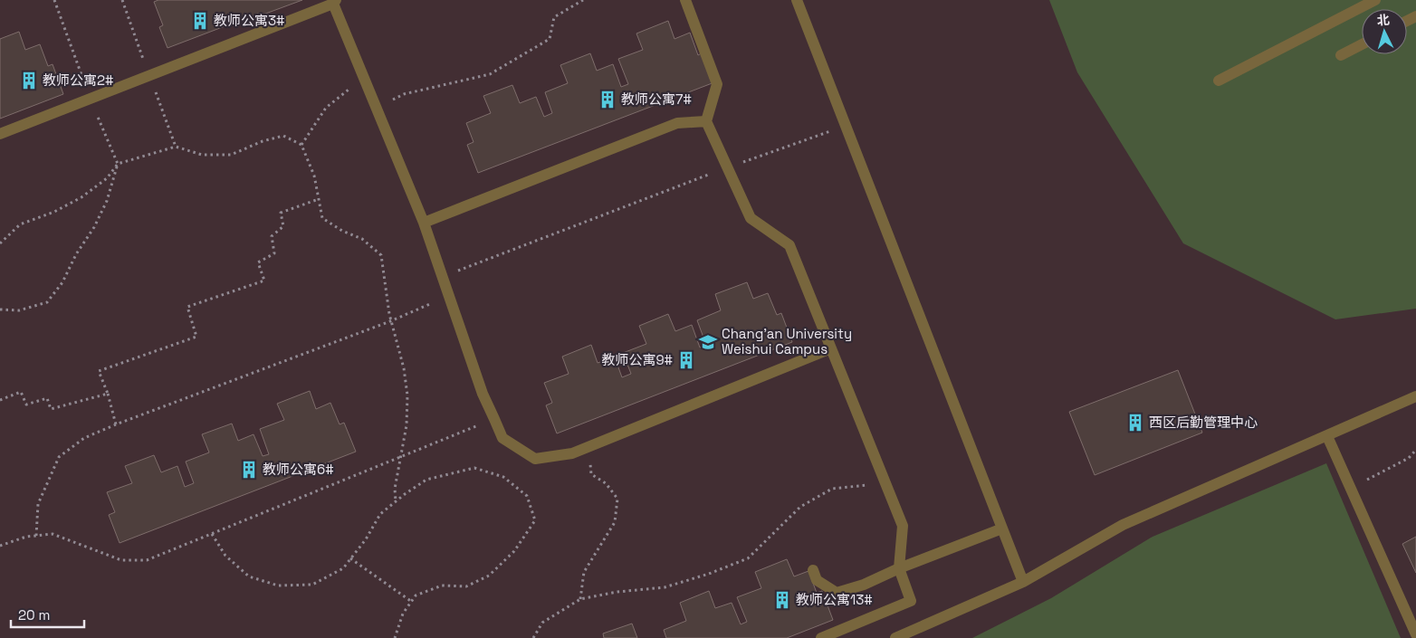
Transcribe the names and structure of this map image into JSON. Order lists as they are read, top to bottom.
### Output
{
  "places": {
    "building": [
      "教师公寓3#",
      "教师公寓2#",
      "教师公寓7#",
      "教师公寓9#",
      "西区后勤管理中心",
      "教师公寓6#",
      "教师公寓13#"
    ],
    "school or university": ["Chang'an University Weishui Campus"]
  },
  "scale_bar": "20 m",
  "north": "top"
}
